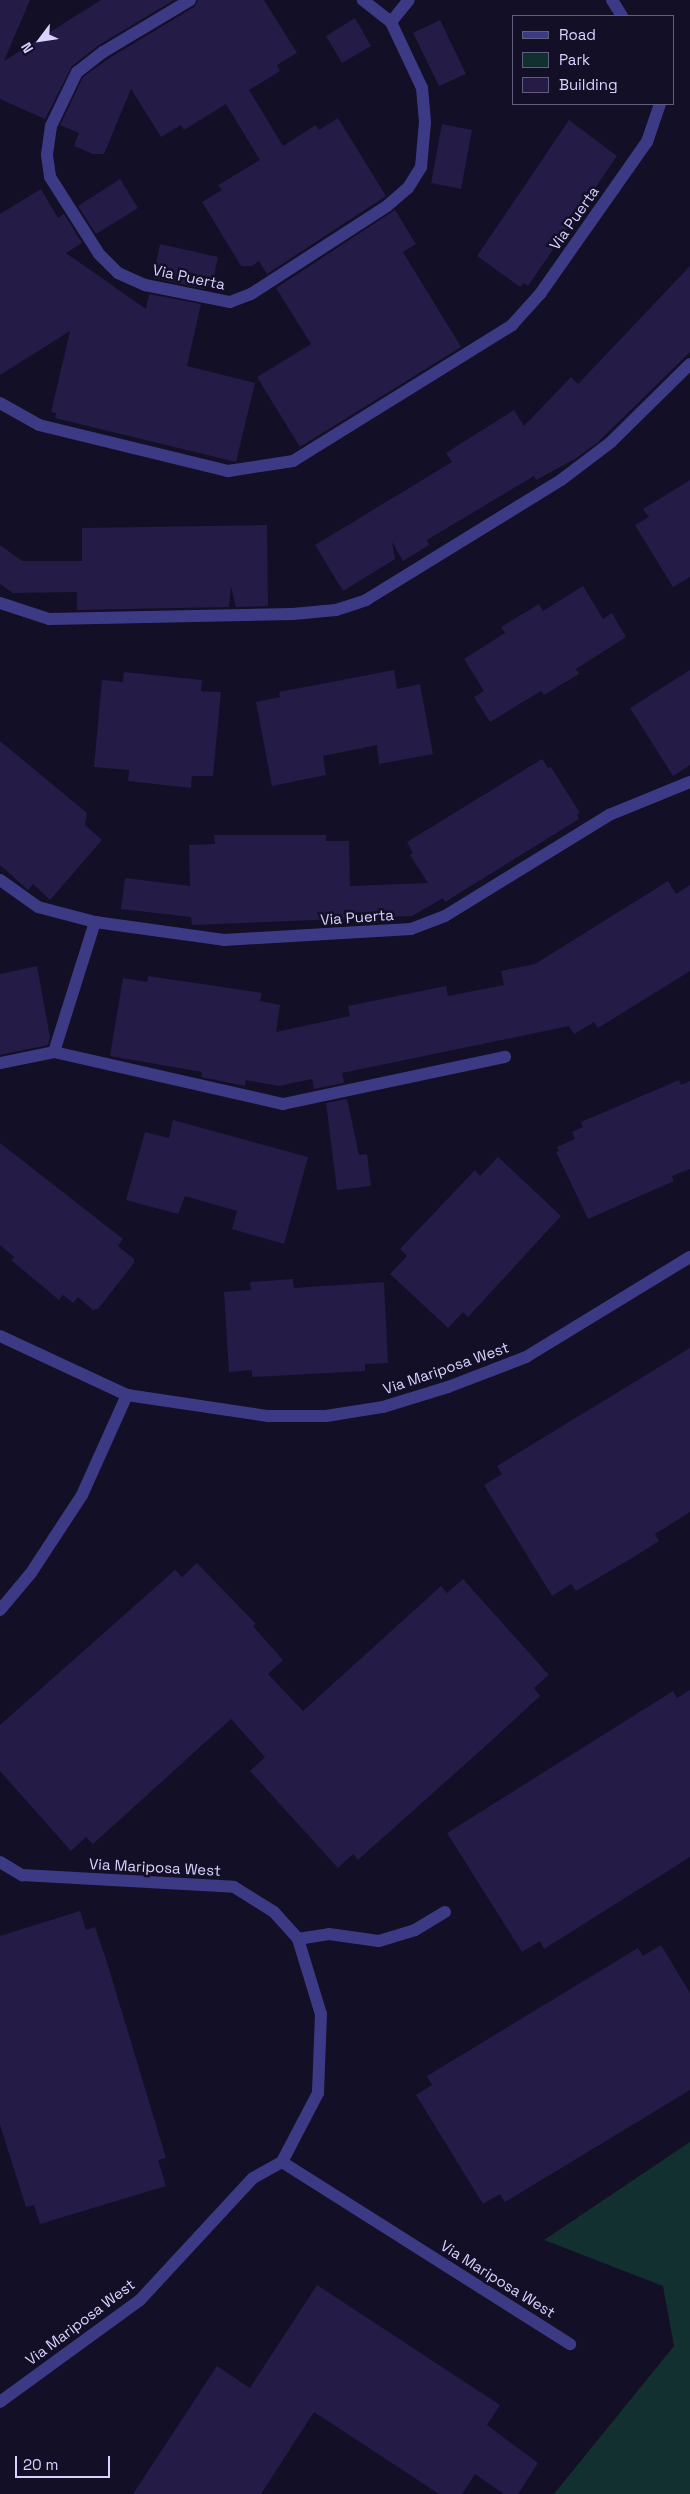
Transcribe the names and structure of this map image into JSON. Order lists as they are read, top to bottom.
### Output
{
  "streets": {
    "street": ["Via Puerta", "Via Mariposa West"]
  },
  "legend": ["Road", "Park", "Building"],
  "scale_bar": "20 m",
  "north": "bottom left"
}
